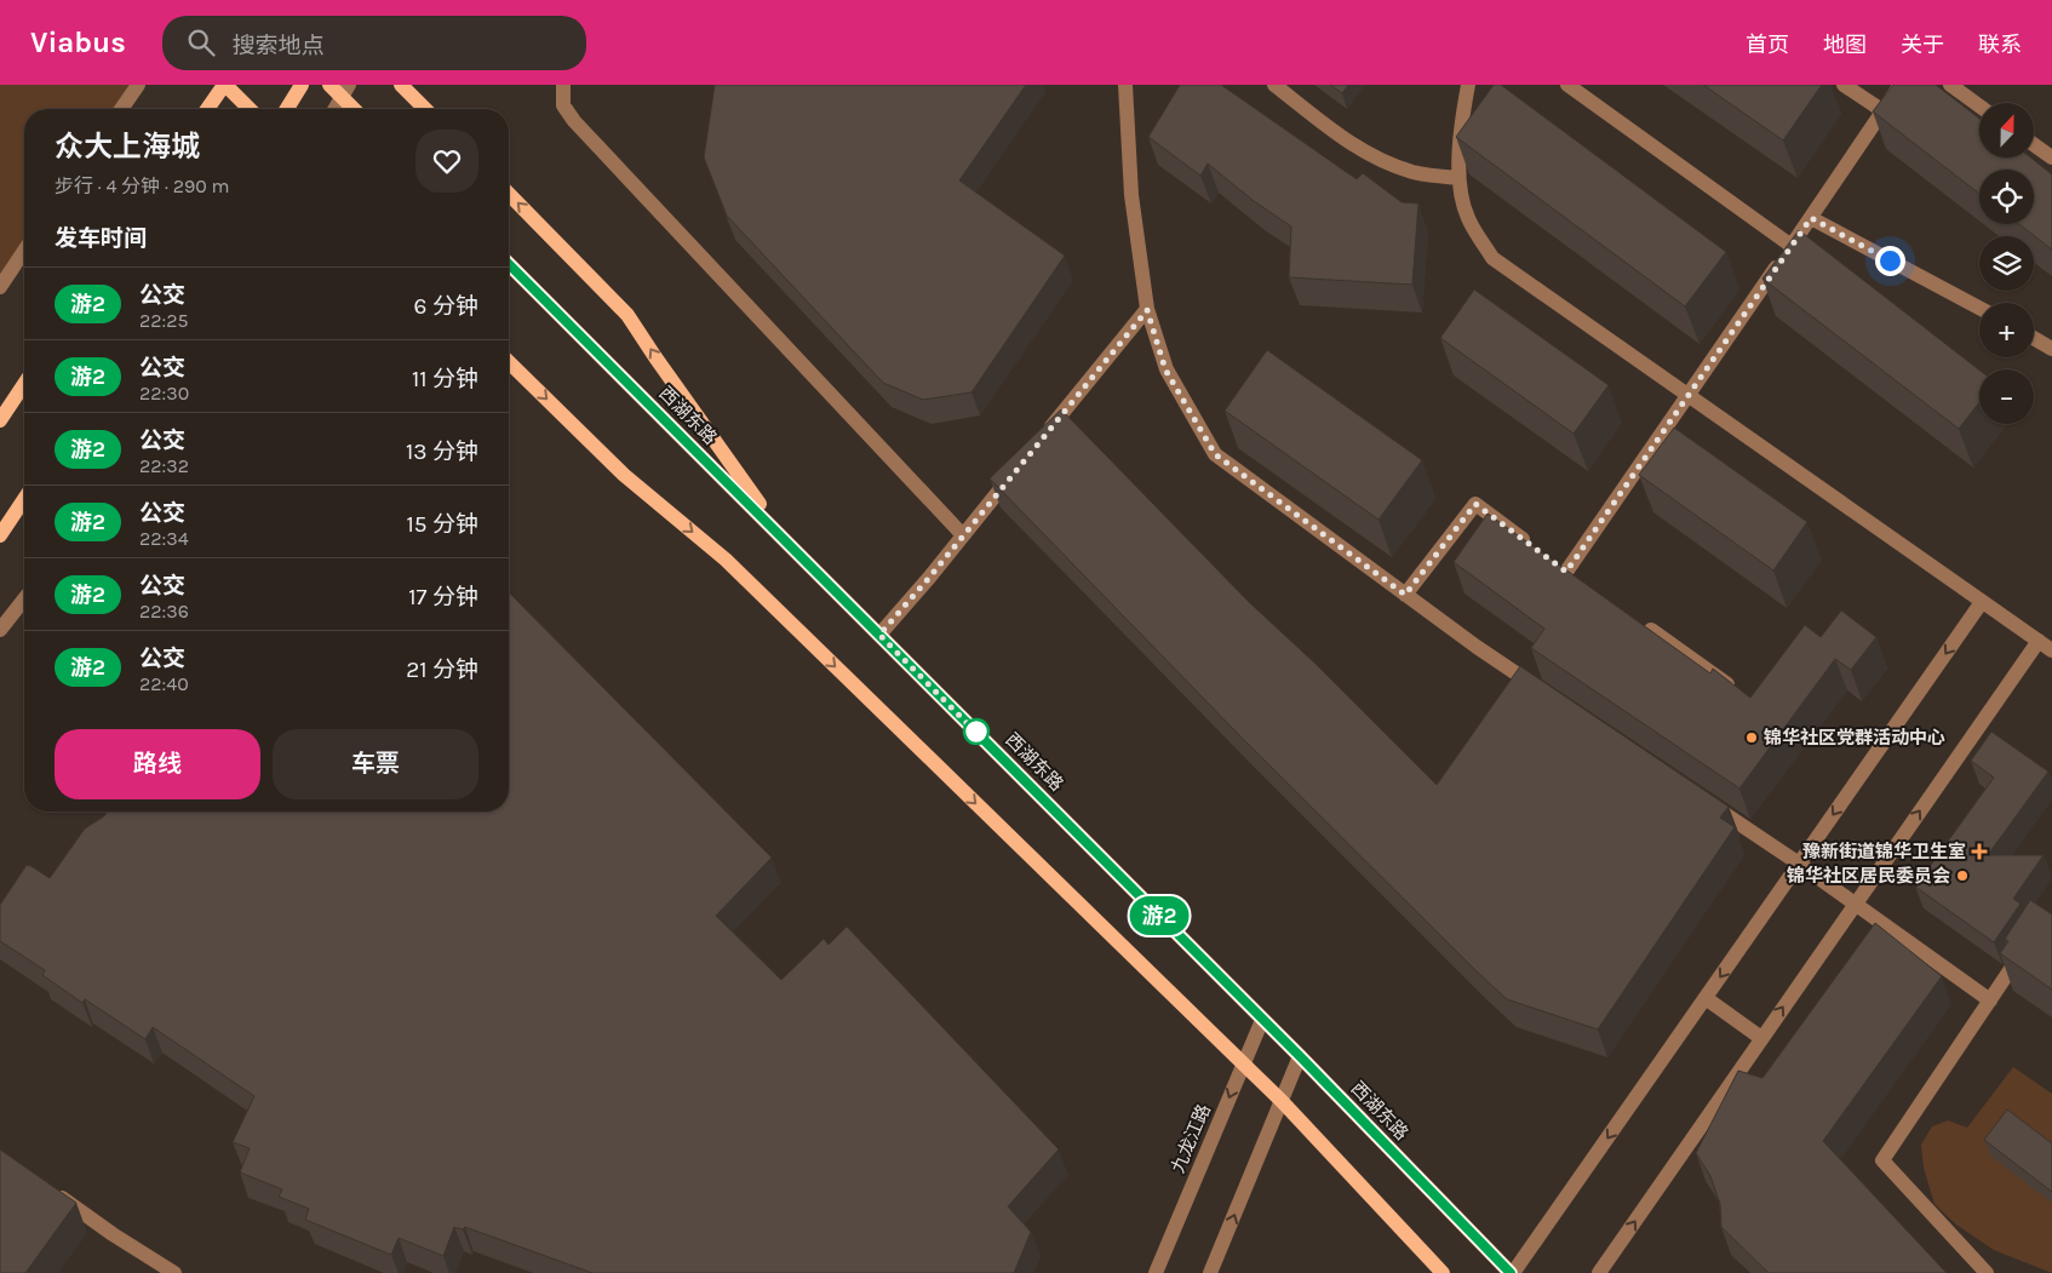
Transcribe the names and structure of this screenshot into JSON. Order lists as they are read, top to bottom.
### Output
{
  "streets": {
    "main road": ["西湖东路"],
    "street": ["九龙江路"]
  },
  "crossings": [
    ["西湖东路", "九龙江路"]
  ],
  "places": {
    "other": ["锦华社区党群活动中心", "锦华社区居民委员会"],
    "health": ["豫新街道锦华卫生室"]
  },
  "lines": ["bus line 游2"],
  "north": "top",
  "page": {
    "header": "Viabus",
    "search": "搜索地点",
    "nav": [
      "首页",
      "地图",
      "关于",
      "联系"
    ],
    "on_map": "游2",
    "map_buttons": ["+", "−"],
    "heading": [
      ["众大上海城", "步行 · 4 分钟 · 290 m"],
      "发车时间"
    ],
    "list": [
      {
        "mark": "游2",
        "name": "公交",
        "note": "22:25",
        "value": "6 分钟"
      },
      {
        "mark": "游2",
        "name": "公交",
        "note": "22:30",
        "value": "11 分钟"
      },
      {
        "mark": "游2",
        "name": "公交",
        "note": "22:32",
        "value": "13 分钟"
      },
      {
        "mark": "游2",
        "name": "公交",
        "note": "22:34",
        "value": "15 分钟"
      },
      {
        "mark": "游2",
        "name": "公交",
        "note": "22:36",
        "value": "17 分钟"
      },
      {
        "mark": "游2",
        "name": "公交",
        "note": "22:40",
        "value": "21 分钟"
      }
    ],
    "buttons": ["路线", "车票"]
  }
}
